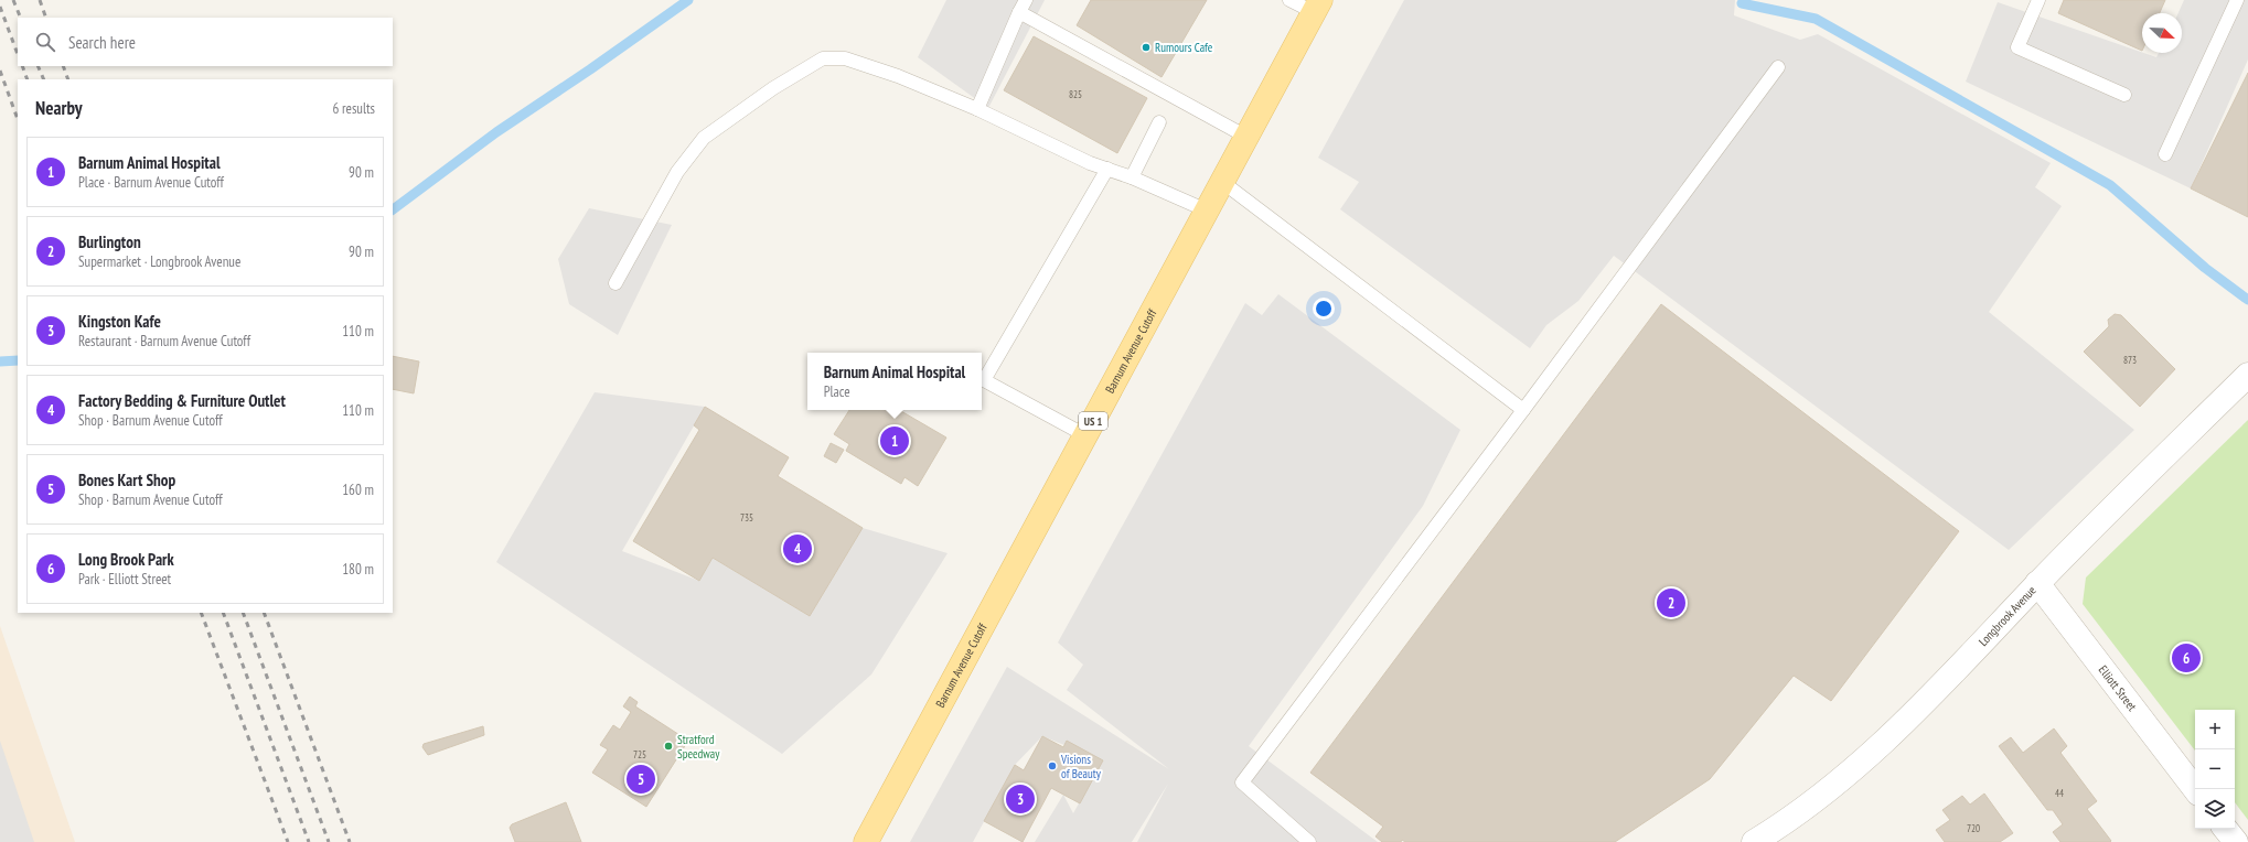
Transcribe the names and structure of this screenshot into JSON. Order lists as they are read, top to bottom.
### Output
{
  "streets": {
    "main road": ["Barnum Avenue Cutoff", "US 1"],
    "street": ["Longbrook Avenue", "Elliott Street"]
  },
  "crossings": [
    ["Longbrook Avenue", "Elliott Street"]
  ],
  "places": ["Rumours Cafe", "Stratford Speedway", "Visions of Beauty"],
  "house_numbers": [
    "825",
    "873",
    "735",
    "725",
    "44",
    "720"
  ],
  "north": "bottom right",
  "page": {
    "search": "Search here",
    "heading": ["Nearby", "6 results"],
    "list": [
      {
        "mark": "1",
        "name": "Barnum Animal Hospital",
        "note": "Place · Barnum Avenue Cutoff",
        "value": "90 m"
      },
      {
        "mark": "2",
        "name": "Burlington",
        "note": "Supermarket · Longbrook Avenue",
        "value": "90 m"
      },
      {
        "mark": "3",
        "name": "Kingston Kafe",
        "note": "Restaurant · Barnum Avenue Cutoff",
        "value": "110 m"
      },
      {
        "mark": "4",
        "name": "Factory Bedding & Furniture Outlet",
        "note": "Shop · Barnum Avenue Cutoff",
        "value": "110 m"
      },
      {
        "mark": "5",
        "name": "Bones Kart Shop",
        "note": "Shop · Barnum Avenue Cutoff",
        "value": "160 m"
      },
      {
        "mark": "6",
        "name": "Long Brook Park",
        "note": "Park · Elliott Street",
        "value": "180 m"
      }
    ],
    "popup": ["Barnum Animal Hospital", "Place"],
    "pins": [
      "1",
      "4",
      "2",
      "6",
      "5",
      "3"
    ],
    "map_buttons": ["+", "−"]
  }
}
